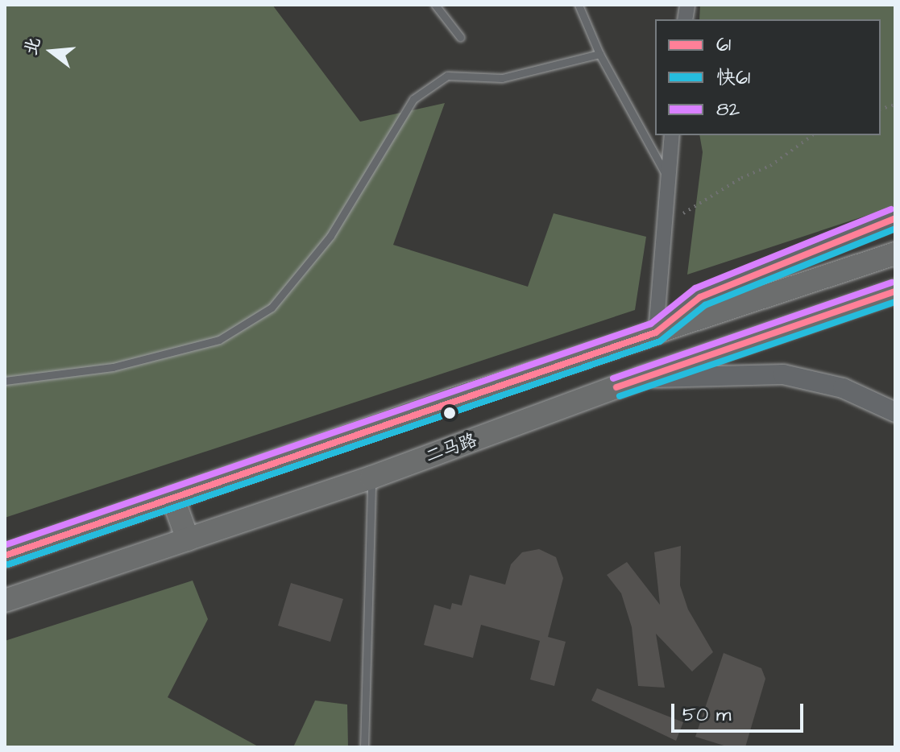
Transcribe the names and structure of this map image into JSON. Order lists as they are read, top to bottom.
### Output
{
  "streets": {
    "main road": ["二马路"]
  },
  "lines": ["transit line 82", "transit line 61", "transit line 快61"],
  "legend": ["61", "快61", "82"],
  "scale_bar": "50 m",
  "north": "left"
}
